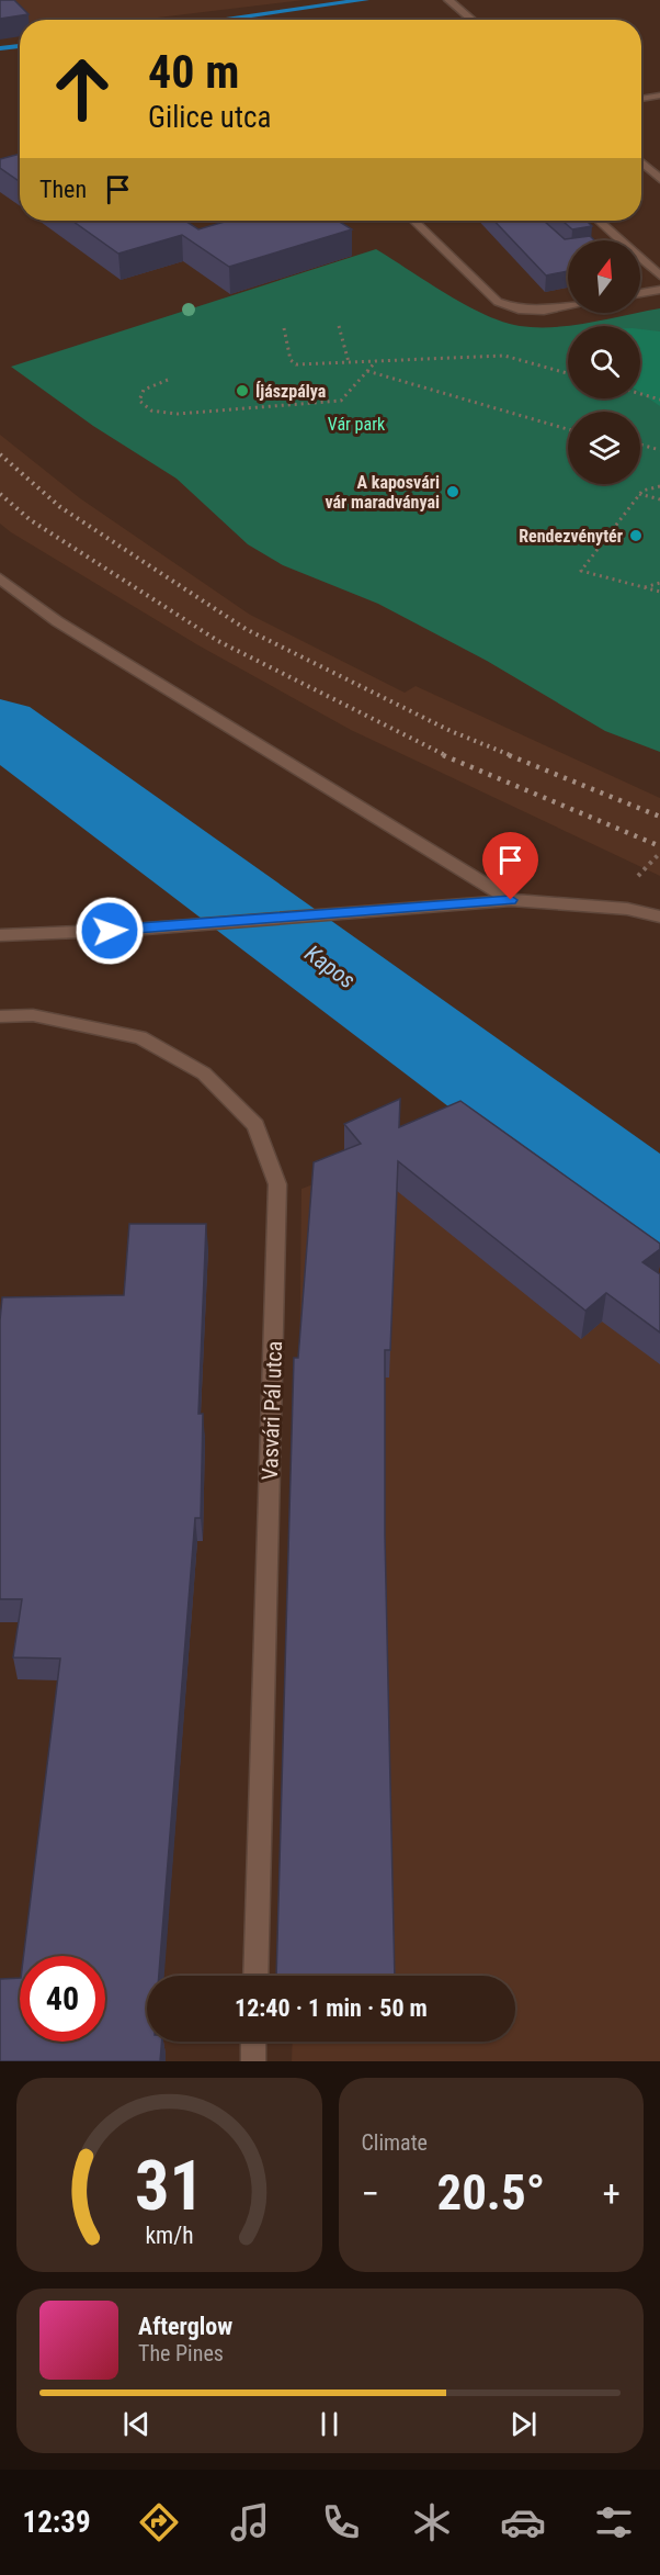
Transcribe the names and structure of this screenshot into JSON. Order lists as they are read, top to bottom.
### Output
{
  "streets": {
    "street": ["Vasvári Pál utca"]
  },
  "water": ["Kapos"],
  "parks": ["Vár park"],
  "places": ["Íjászpálya", "A kaposvári vár maradványai", "Rendezvénytér"],
  "north": "top",
  "page": {
    "turn": ["40 m", "Gilice utca"],
    "then": "Then",
    "limit": "40",
    "trip": "12:40 · 1 min · 50 m",
    "tile": "Climate",
    "heat": ["−", "20.5°", "+"],
    "song": ["Afterglow", "The Pines"],
    "tabs": "12:39",
    "gauge": ["31", "km/h"]
  }
}
